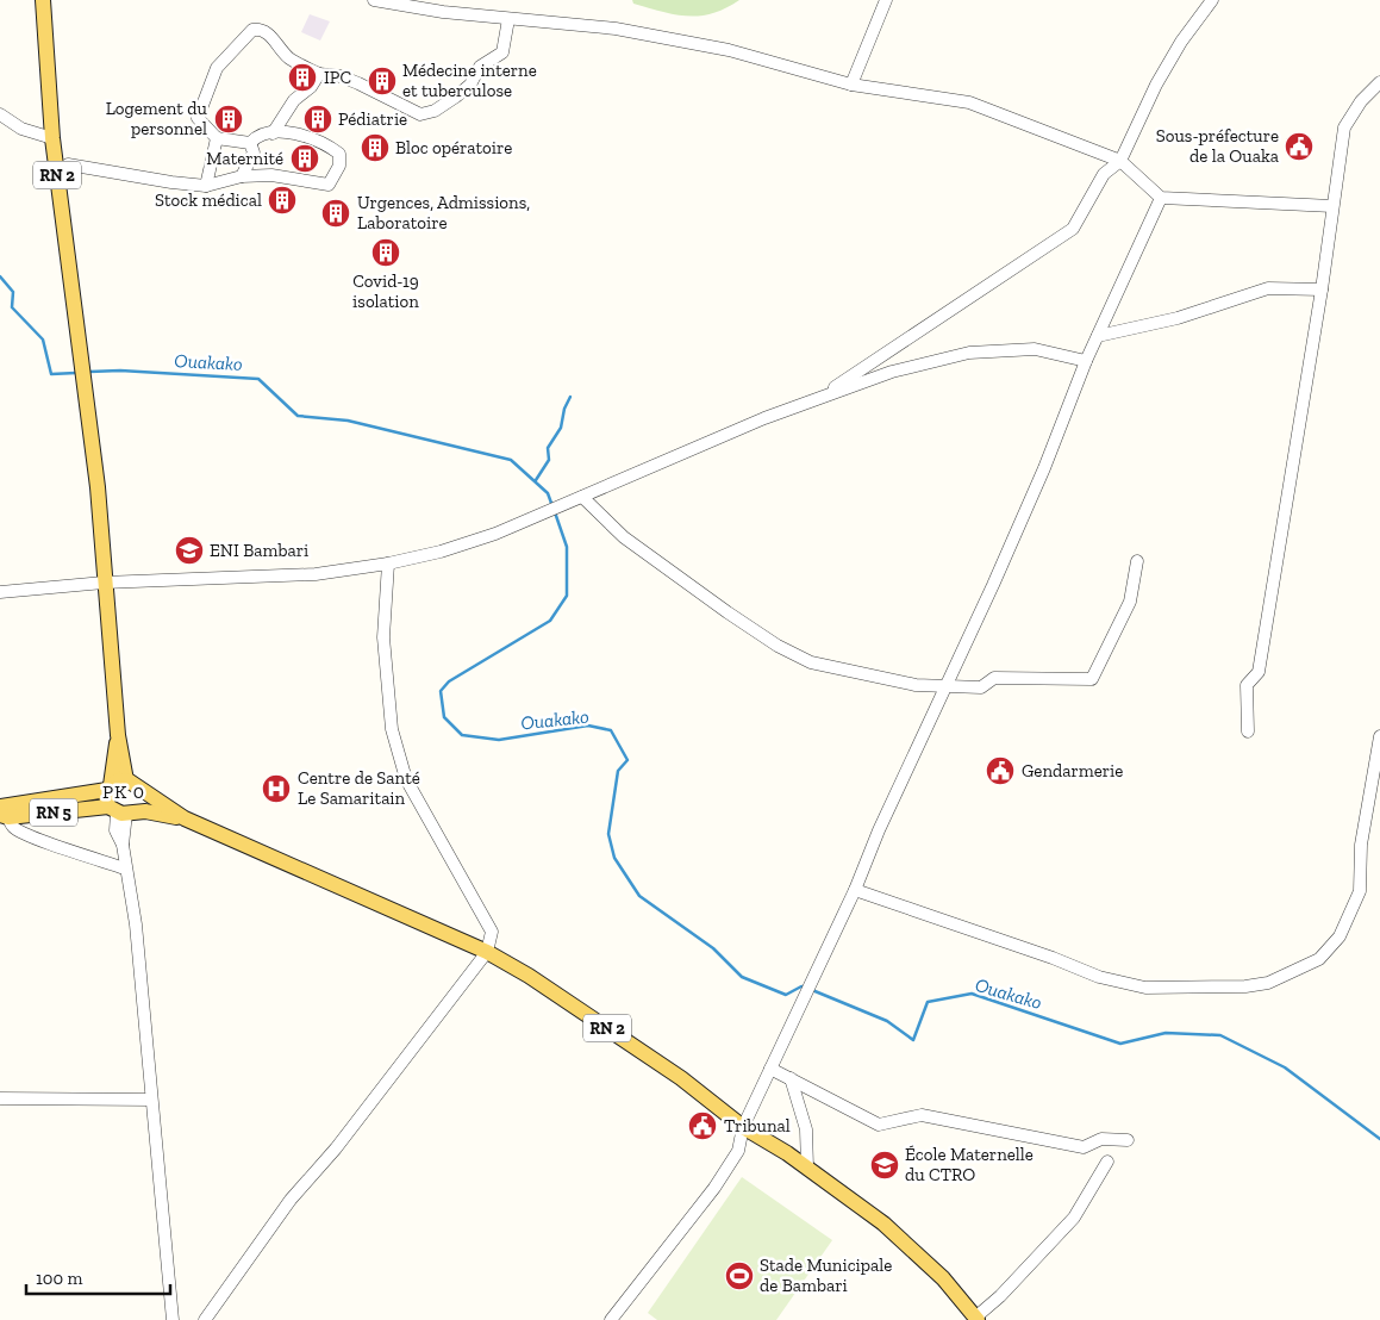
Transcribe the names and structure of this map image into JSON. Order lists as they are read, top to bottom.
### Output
{
  "streets": {
    "main road": ["RN 2", "RN 5"]
  },
  "crossings": [
    ["RN 2", "RN 5"]
  ],
  "districts": ["PK 0"],
  "water": ["Ouakako"],
  "places": {
    "building": [
      "IPC",
      "Médecine interne et tuberculose",
      "Logement du personnel",
      "Pédiatrie",
      "Bloc opératoire",
      "Maternité",
      "Stock médical",
      "Urgences, Admissions, Laboratoire",
      "Covid-19 isolation"
    ],
    "public building": ["Sous-préfecture de la Ouaka", "Gendarmerie", "Tribunal"],
    "school or university": ["ENI Bambari", "École Maternelle du CTRO"],
    "hospital": ["Centre de Santé Le Samaritain"],
    "sports": ["Stade Municipale de Bambari"]
  },
  "scale_bar": "100 m"
}
